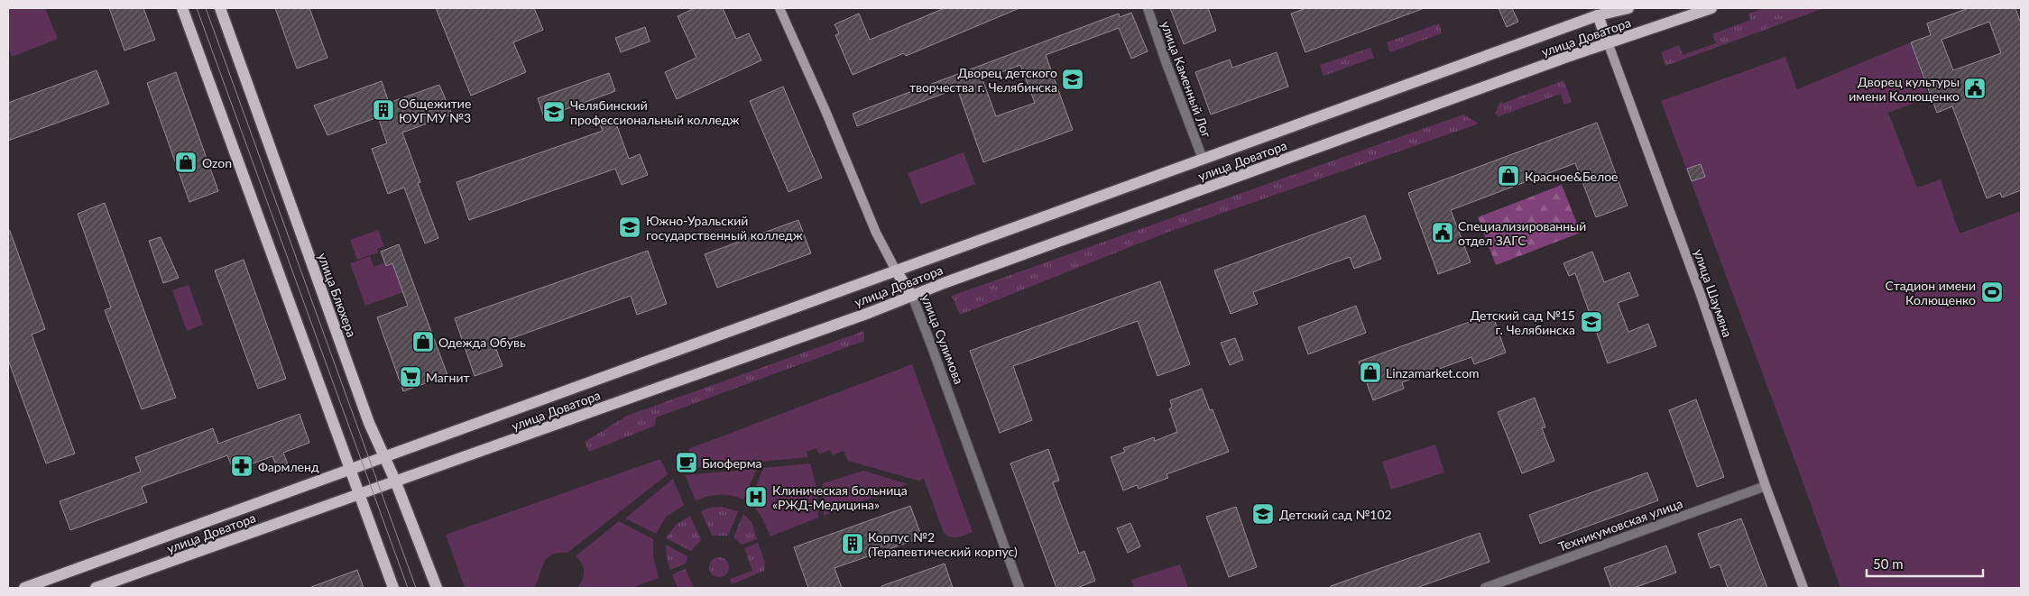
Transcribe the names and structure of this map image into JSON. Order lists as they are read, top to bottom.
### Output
{
  "streets": {
    "main road": [
      "улица Доватора",
      "улица Шаумяна",
      "улица Блюхера",
      "улица Сулимова"
    ],
    "street": ["улица Каменный Лог", "Техникумовская улица"]
  },
  "crossings": [
    ["улица Доватора", "улица Каменный Лог"],
    ["улица Доватора", "улица Шаумяна"],
    ["улица Доватора", "улица Блюхера"],
    ["улица Доватора", "улица Сулимова"],
    ["улица Шаумяна", "Техникумовская улица"]
  ],
  "places": {
    "school or university": [
      "Дворец детского творчества г. Челябинска",
      "Челябинский профессиональный колледж",
      "Южно-Уральский государственный колледж",
      "Детский сад №15 г. Челябинска",
      "Детский сад №102"
    ],
    "public building": ["Дворец культуры имени Колющенко", "Специализированный отдел ЗАГС"],
    "building": ["Общежитие ЮУГМУ №3", "Корпус №2 (Терапевтический корпус)"],
    "shop": [
      "Ozon",
      "Красное&Белое",
      "Одежда Обувь",
      "Linzamarket.com"
    ],
    "sports": ["Стадион имени Колющенко"],
    "supermarket": ["Магнит"],
    "cafe": ["Биоферма"],
    "pharmacy": ["Фармленд"],
    "hospital": ["Клиническая больница «РЖД-Медицина»"]
  },
  "scale_bar": "50 m"
}
